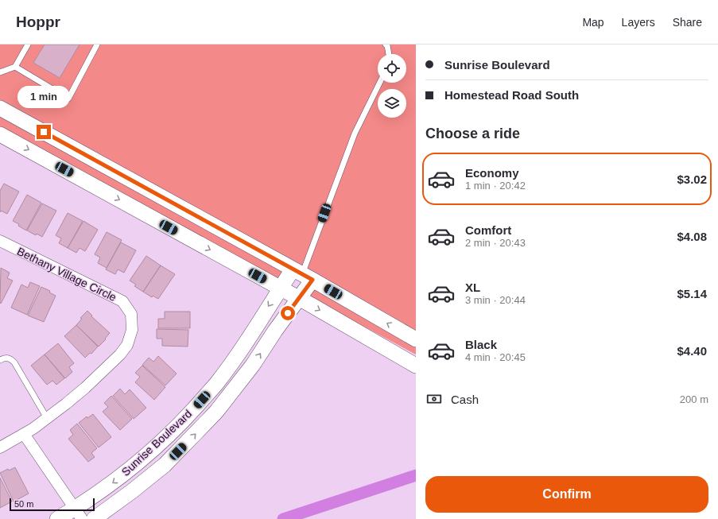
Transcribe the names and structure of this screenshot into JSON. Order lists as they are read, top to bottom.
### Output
{
  "streets": {
    "main road": ["Sunrise Boulevard"],
    "street": ["Bethany Village Circle"]
  },
  "scale_bar": "50 m",
  "page": {
    "header": "Hoppr",
    "nav": ["Map", "Layers", "Share"],
    "banner": ["Sunrise Boulevard", "Homestead Road South"],
    "bubble": "1 min",
    "heading": "Choose a ride",
    "list": [
      {
        "name": "Economy",
        "note": "1 min · 20:42",
        "value": "$3.02"
      },
      {
        "name": "Comfort",
        "note": "2 min · 20:43",
        "value": "$4.08"
      },
      {
        "name": "XL",
        "note": "3 min · 20:44",
        "value": "$5.14"
      },
      {
        "name": "Black",
        "note": "4 min · 20:45",
        "value": "$4.40"
      }
    ],
    "pay": ["Cash", "200 m"],
    "buttons": "Confirm",
    "scale": "50 m"
  }
}
